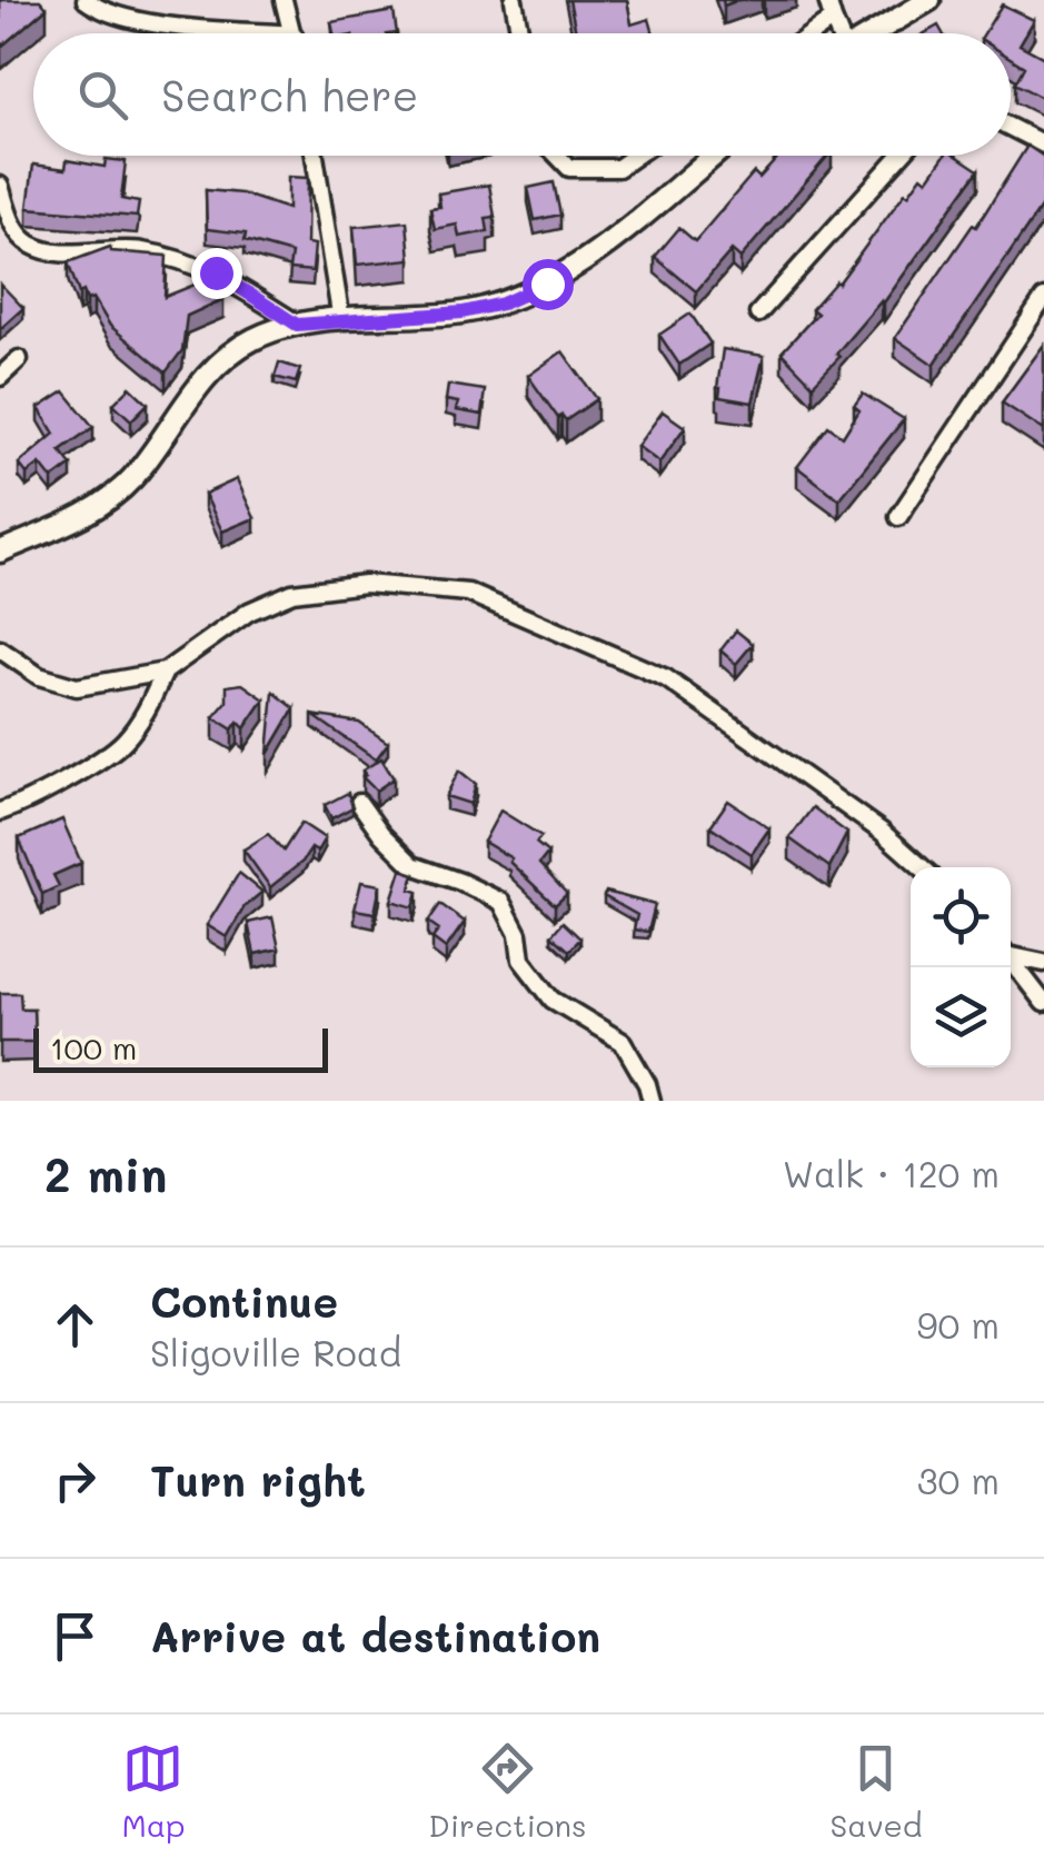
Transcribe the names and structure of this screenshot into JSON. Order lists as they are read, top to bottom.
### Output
{
  "scale_bar": "100 m",
  "page": {
    "search": "Search here",
    "scale": "100 m",
    "heading": ["2 min", "Walk · 120 m"],
    "list": [
      ["Continue", "Sligoville Road", "90 m"],
      ["Turn right", "30 m"],
      "Arrive at destination"
    ],
    "nav": ["Map", "Directions", "Saved"]
  }
}
